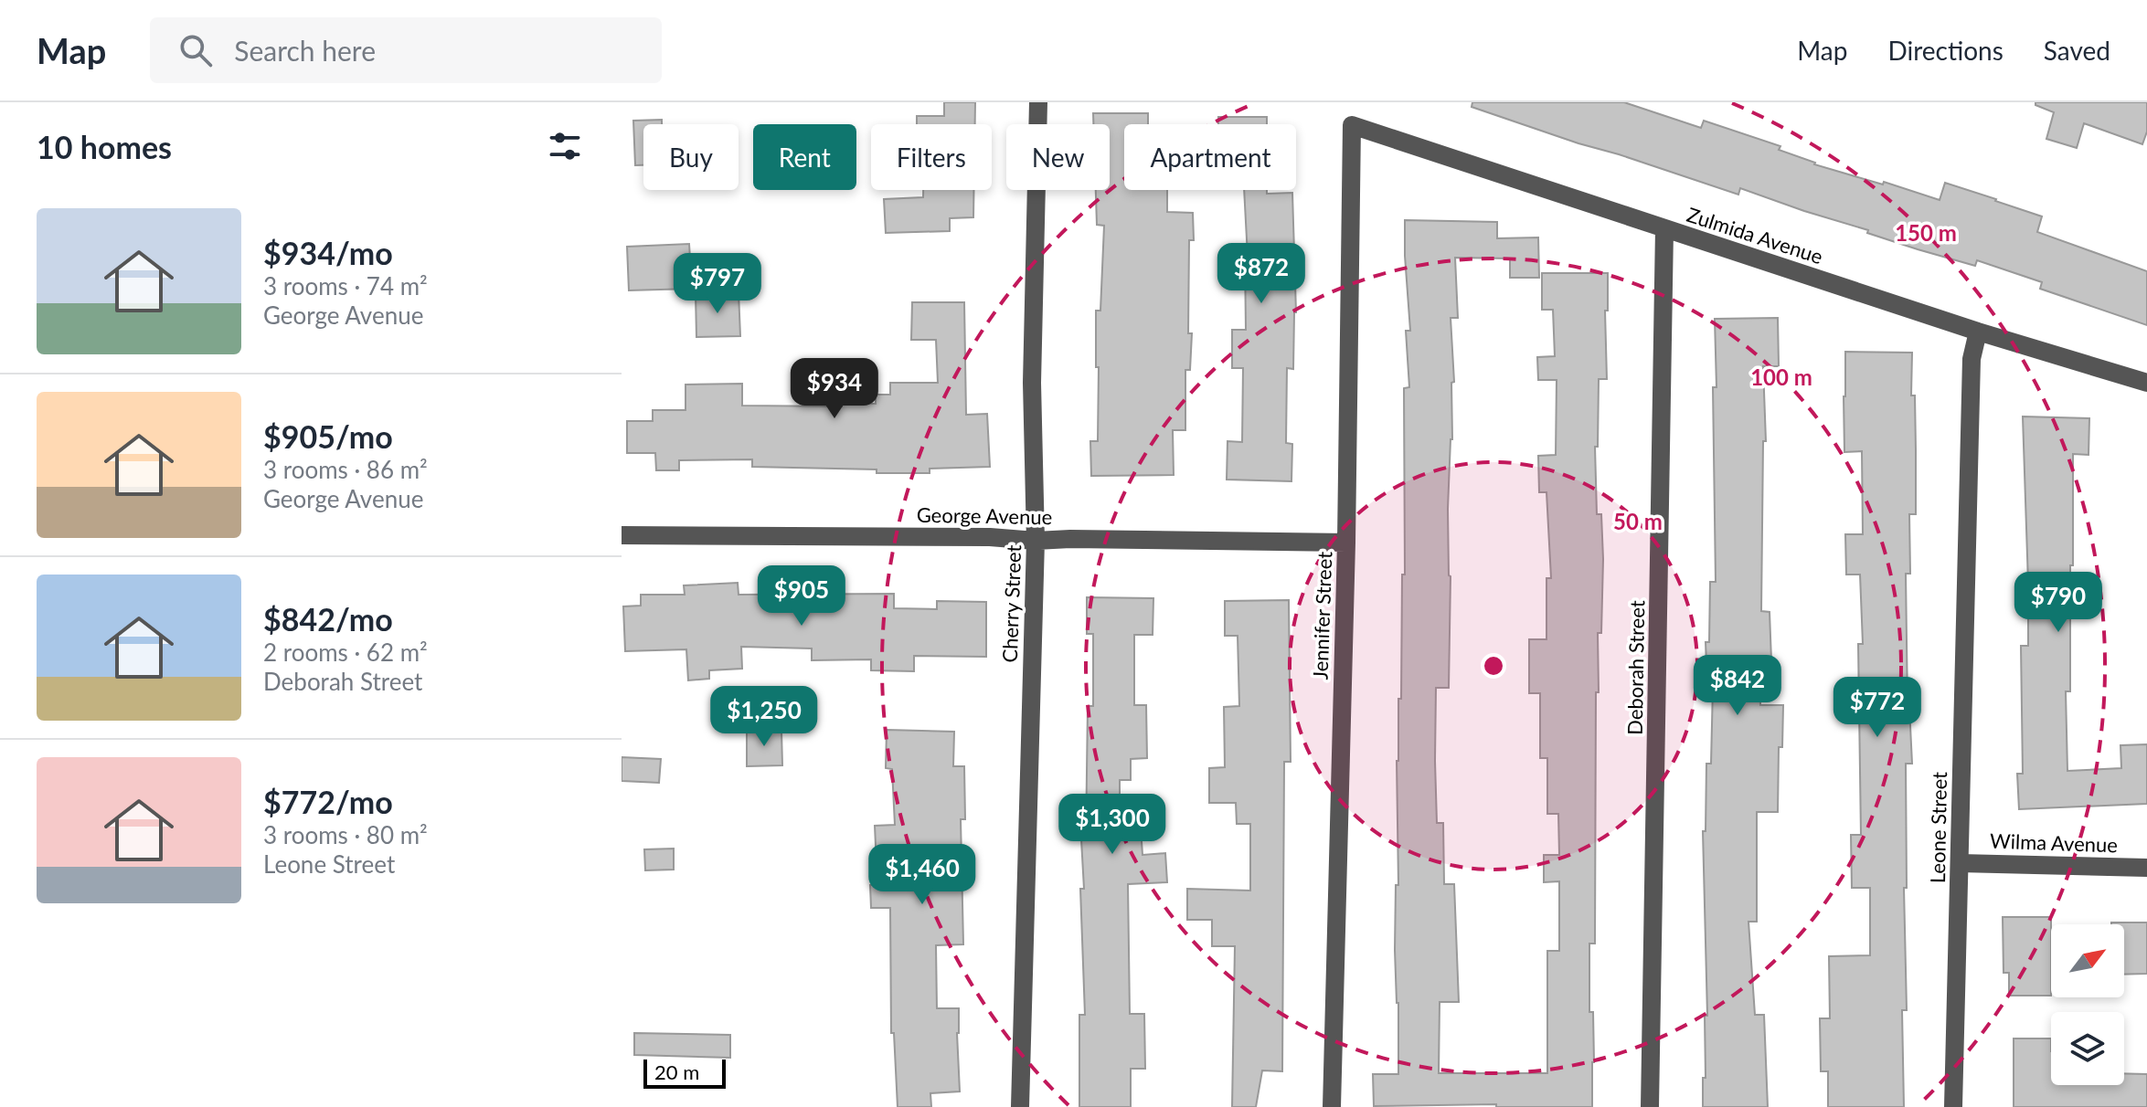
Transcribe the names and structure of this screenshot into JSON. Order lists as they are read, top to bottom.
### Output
{
  "streets": {
    "street": [
      "Zulmida Avenue",
      "George Avenue",
      "Cherry Street",
      "Jennifer Street",
      "Deborah Street",
      "Leone Street",
      "Wilma Avenue"
    ]
  },
  "crossings": [
    ["Zulmida Avenue", "Jennifer Street"],
    ["Zulmida Avenue", "Deborah Street"],
    ["Zulmida Avenue", "Leone Street"],
    ["George Avenue", "Cherry Street"],
    ["George Avenue", "Jennifer Street"],
    ["Leone Street", "Wilma Avenue"]
  ],
  "scale_bar": "20 m",
  "north": "top right",
  "page": {
    "header": "Map",
    "search": "Search here",
    "nav": ["Map", "Directions", "Saved"],
    "heading": "10 homes",
    "chip": [
      "Buy",
      "Rent",
      "Filters",
      "New",
      "Apartment"
    ],
    "list": [
      {
        "name": "$934/mo",
        "note": "3 rooms · 74 m² · George Avenue"
      },
      {
        "name": "$905/mo",
        "note": "3 rooms · 86 m² · George Avenue"
      },
      {
        "name": "$842/mo",
        "note": "2 rooms · 62 m² · Deborah Street"
      },
      {
        "name": "$772/mo",
        "note": "3 rooms · 80 m² · Leone Street"
      }
    ],
    "price": [
      "$872",
      "$797",
      "$934",
      "$905",
      "$790",
      "$842",
      "$772",
      "$1,250",
      "$1,300",
      "$1,460"
    ],
    "scale": "20 m"
  },
  "rings": ["150 m", "100 m", "50 m"]
}
